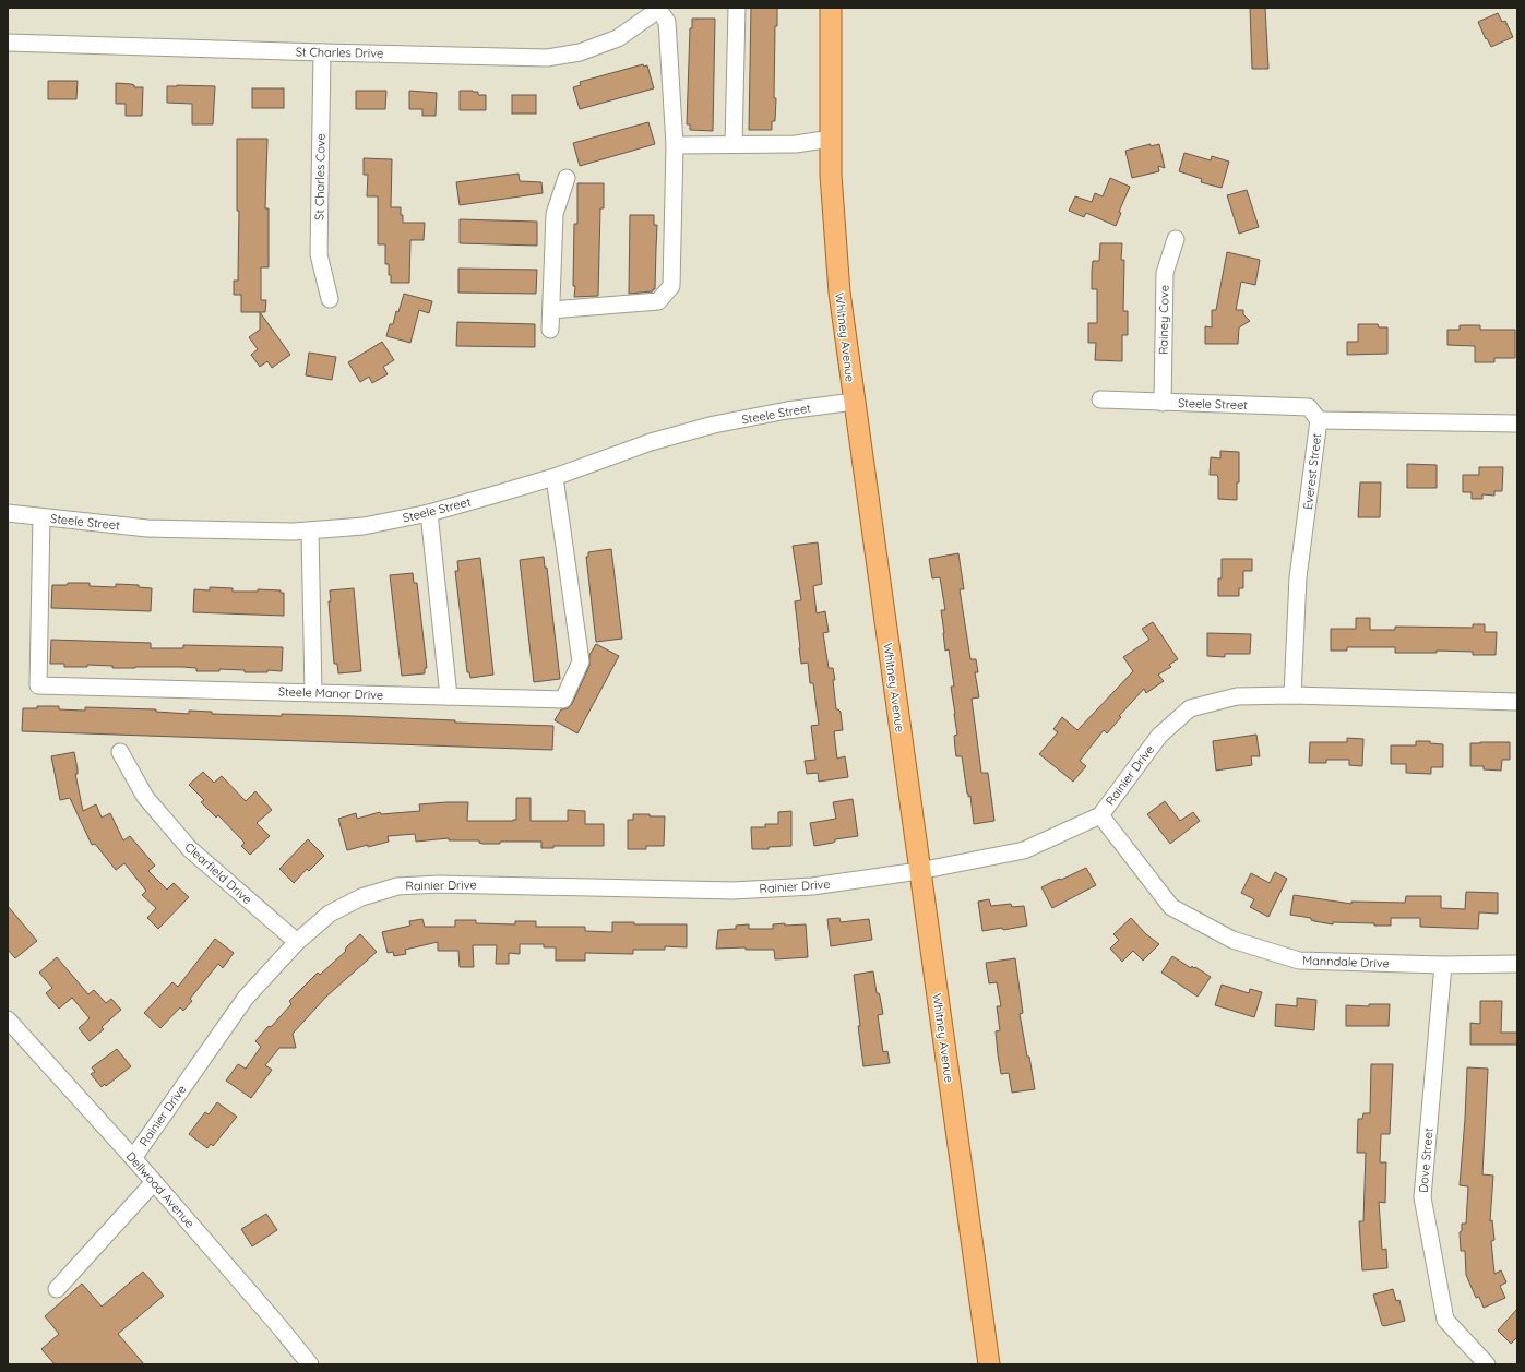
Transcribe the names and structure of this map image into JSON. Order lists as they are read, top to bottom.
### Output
{
  "streets": {
    "main road": ["Whitney Avenue"],
    "street": [
      "St Charles Drive",
      "St Charles Cove",
      "Rainey Cove",
      "Steele Street",
      "Everest Street",
      "Steele Manor Drive",
      "Rainier Drive",
      "Clearfield Drive",
      "Manndale Drive",
      "Dove Street",
      "Dellwood Avenue"
    ]
  },
  "crossings": [
    ["St Charles Drive", "St Charles Cove"],
    ["Rainey Cove", "Steele Street"],
    ["Whitney Avenue", "Steele Street"],
    ["Whitney Avenue", "Rainier Drive"],
    ["Steele Street", "Everest Street"],
    ["Steele Street", "Steele Manor Drive"],
    ["Everest Street", "Rainier Drive"],
    ["Rainier Drive", "Clearfield Drive"],
    ["Rainier Drive", "Manndale Drive"],
    ["Rainier Drive", "Dellwood Avenue"],
    ["Manndale Drive", "Dove Street"]
  ]
}
